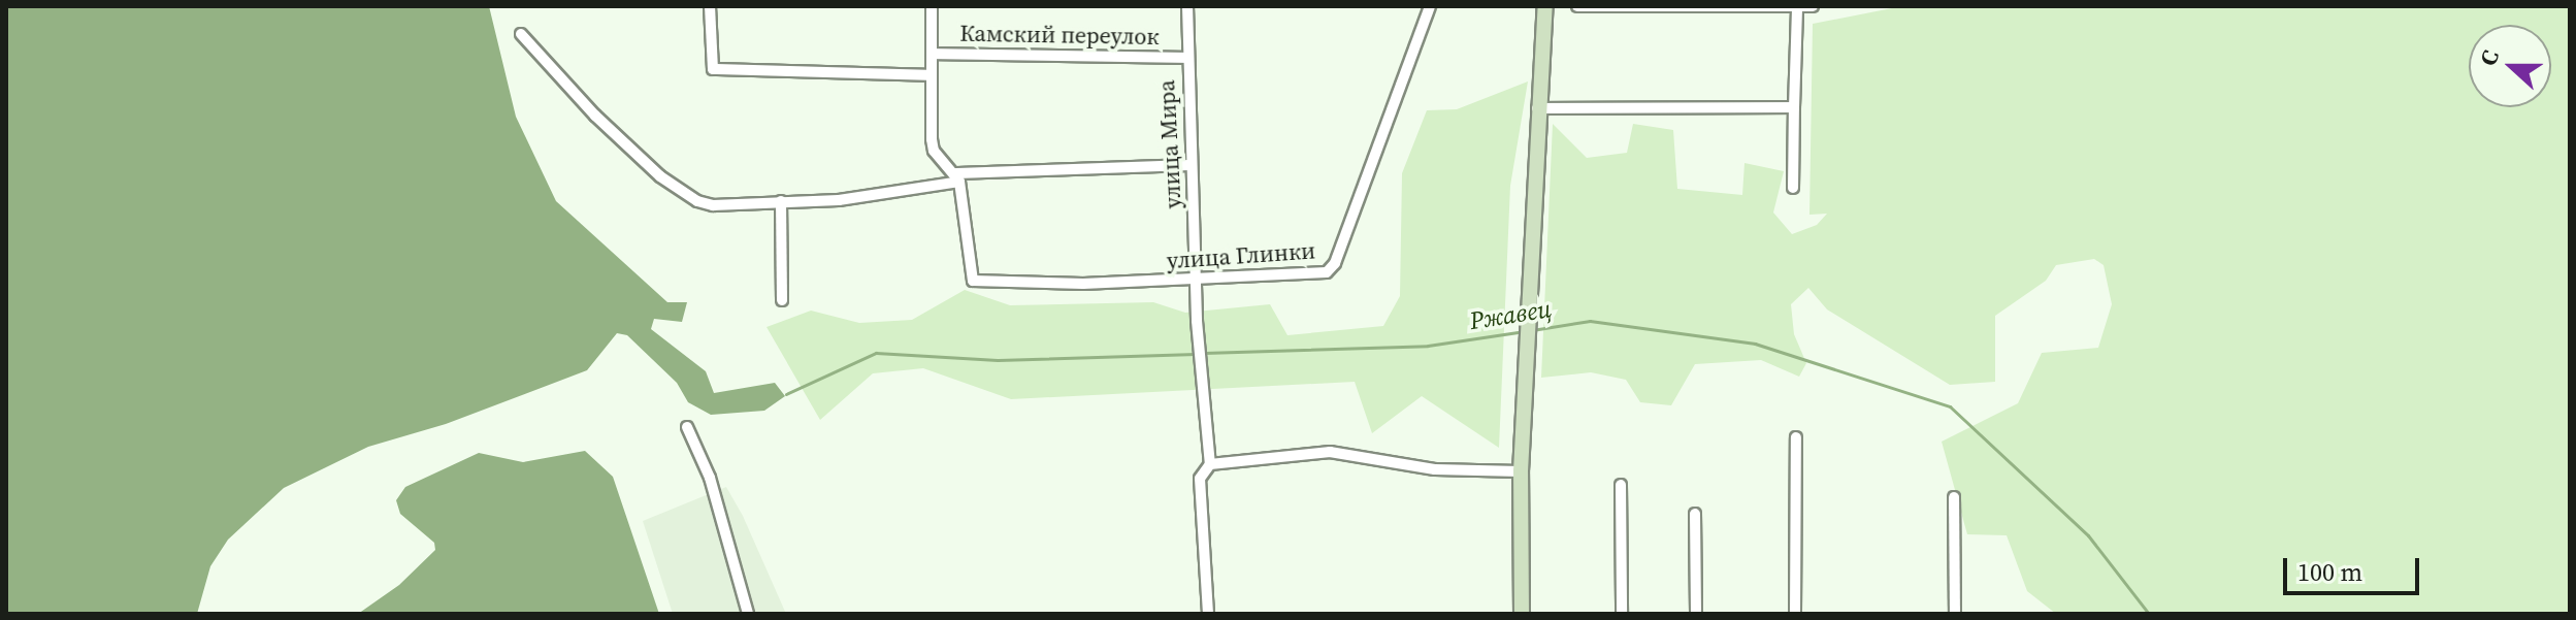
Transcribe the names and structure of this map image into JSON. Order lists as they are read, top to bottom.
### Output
{
  "streets": {
    "street": ["Камский переулок", "улица Мира", "улица Глинки"]
  },
  "crossings": [
    ["Камский переулок", "улица Мира"],
    ["улица Мира", "улица Глинки"]
  ],
  "water": ["Ржавец"],
  "scale_bar": "100 m",
  "north": "left"
}
